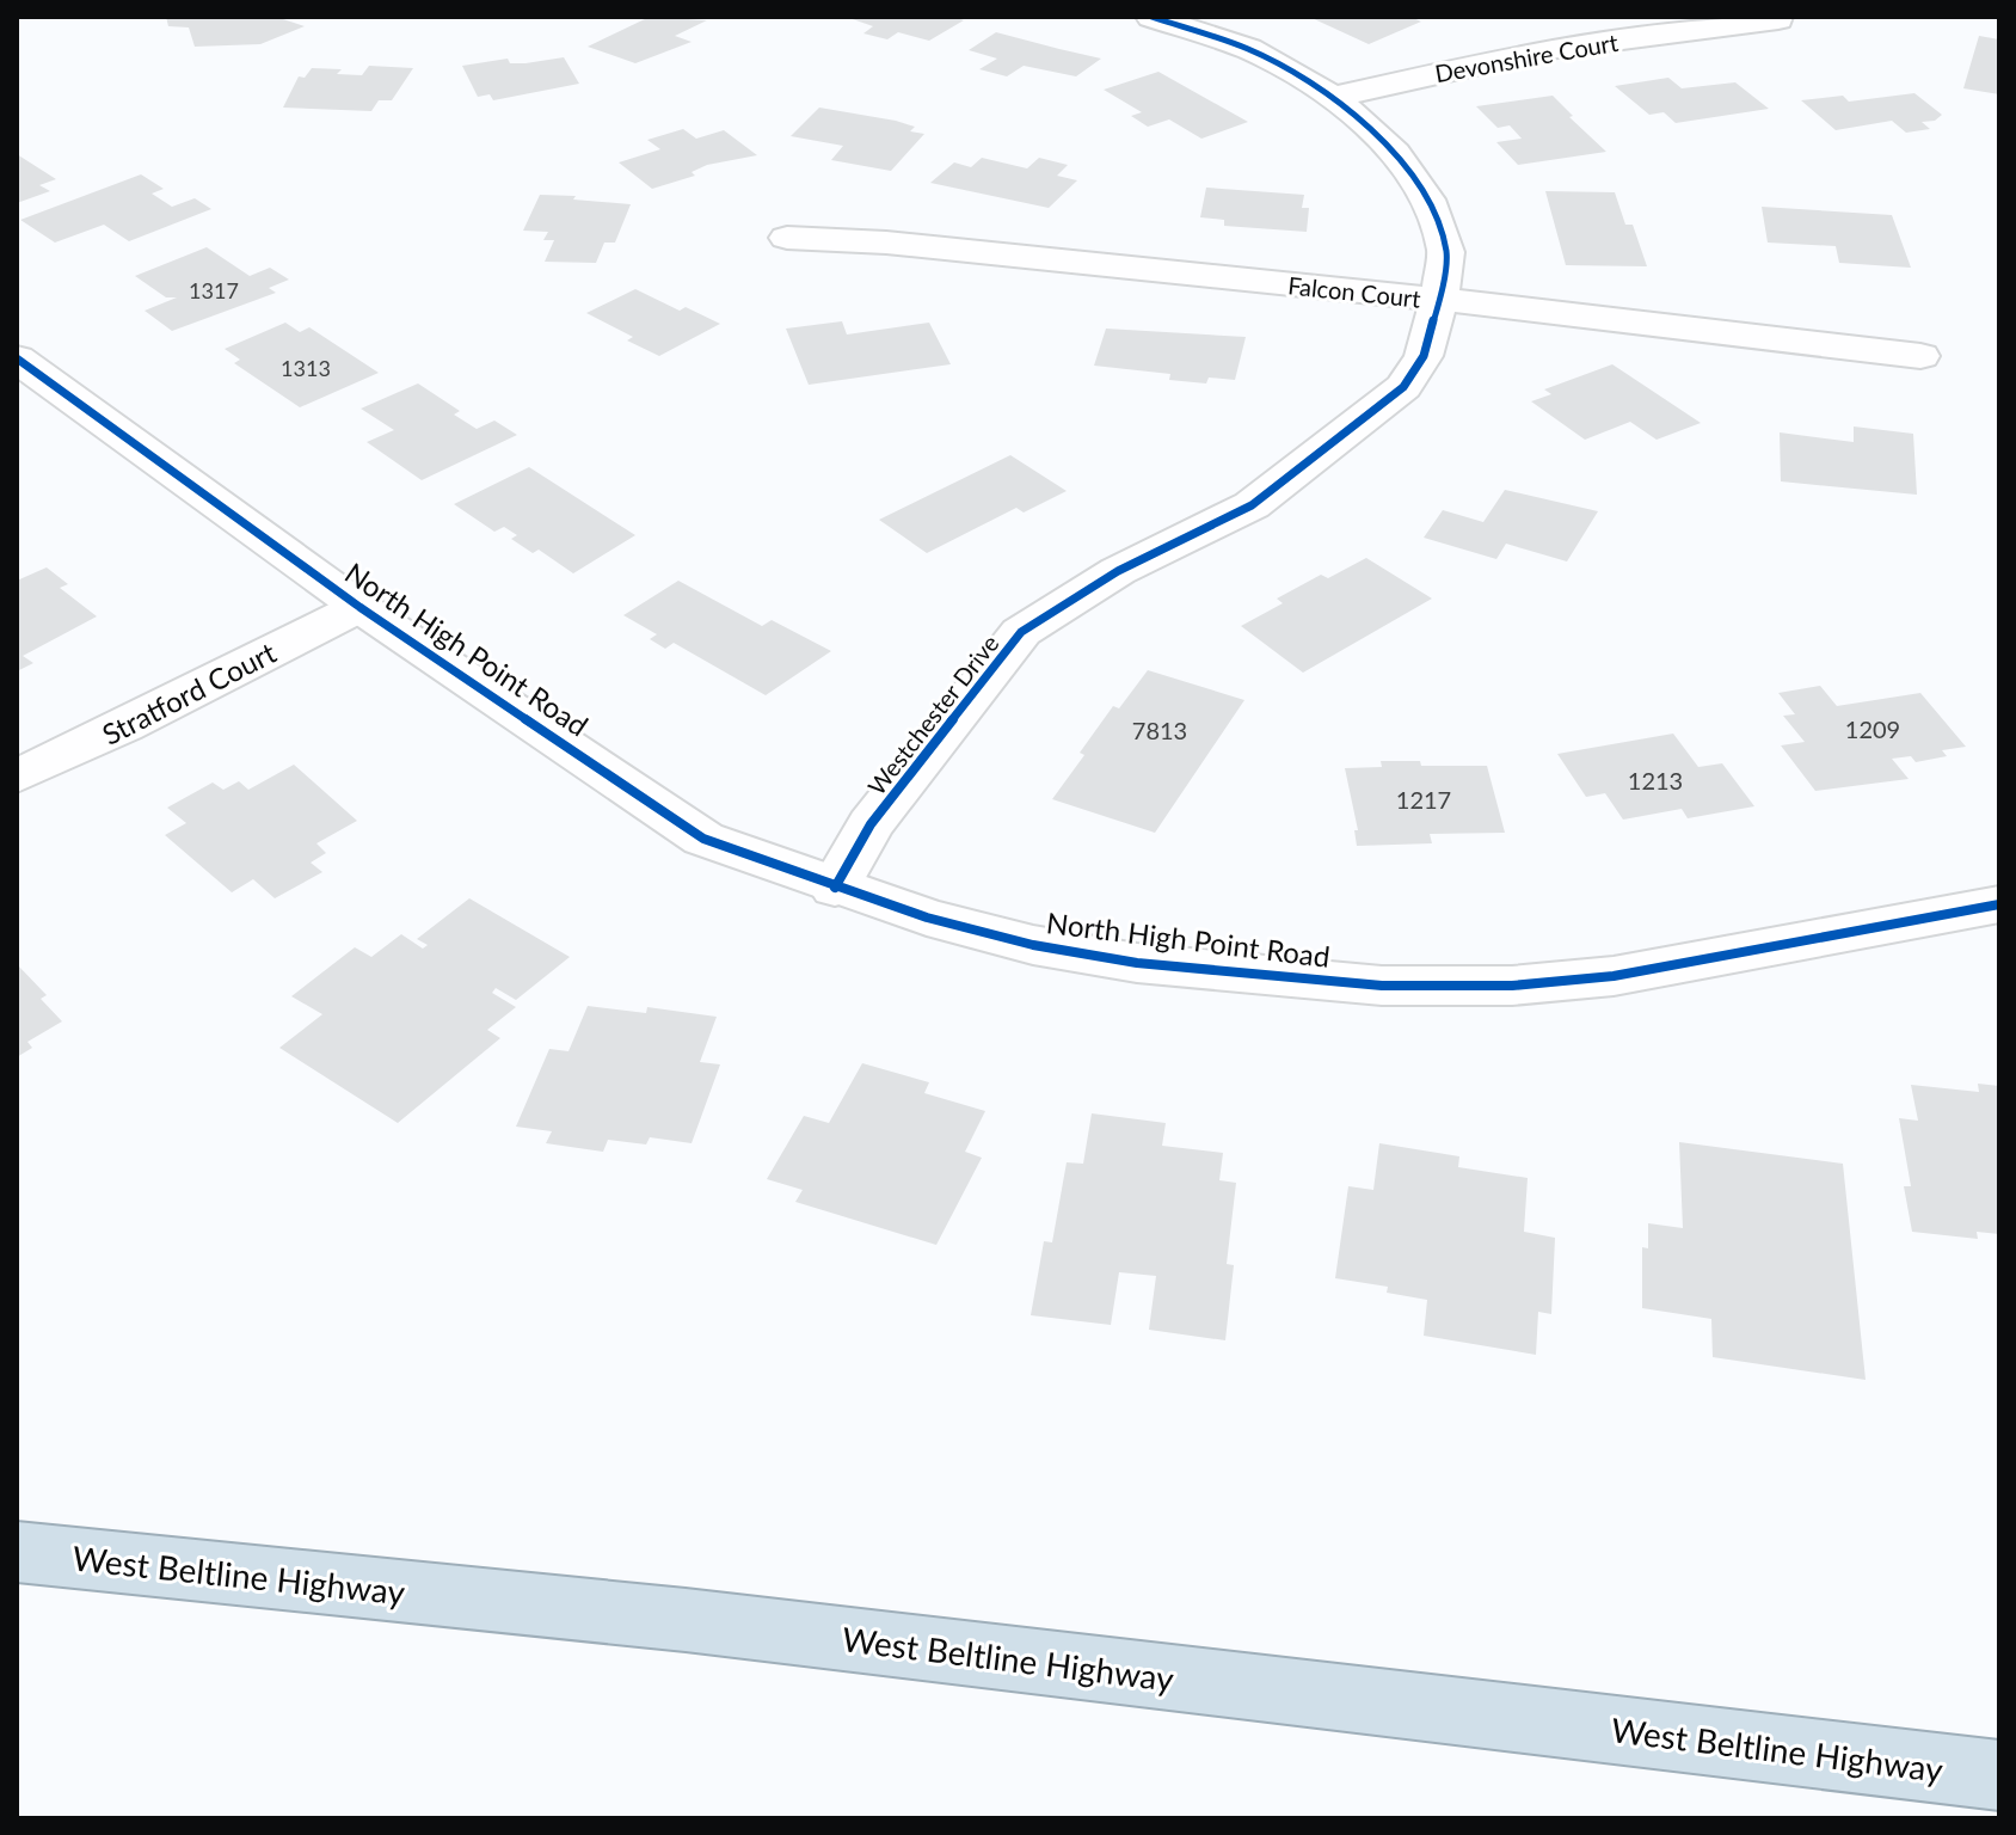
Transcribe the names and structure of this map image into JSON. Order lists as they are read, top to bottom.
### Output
{
  "streets": {
    "highway": ["West Beltline Highway"],
    "street": [
      "Devonshire Court",
      "Falcon Court",
      "North High Point Road",
      "Stratford Court",
      "Westchester Drive"
    ]
  },
  "crossings": [
    ["Devonshire Court", "Westchester Drive"],
    ["Falcon Court", "Westchester Drive"],
    ["North High Point Road", "Stratford Court"],
    ["North High Point Road", "Westchester Drive"]
  ],
  "house_numbers": [
    "1317",
    "1313",
    "1209",
    "7813",
    "1213",
    "1217"
  ]
}
